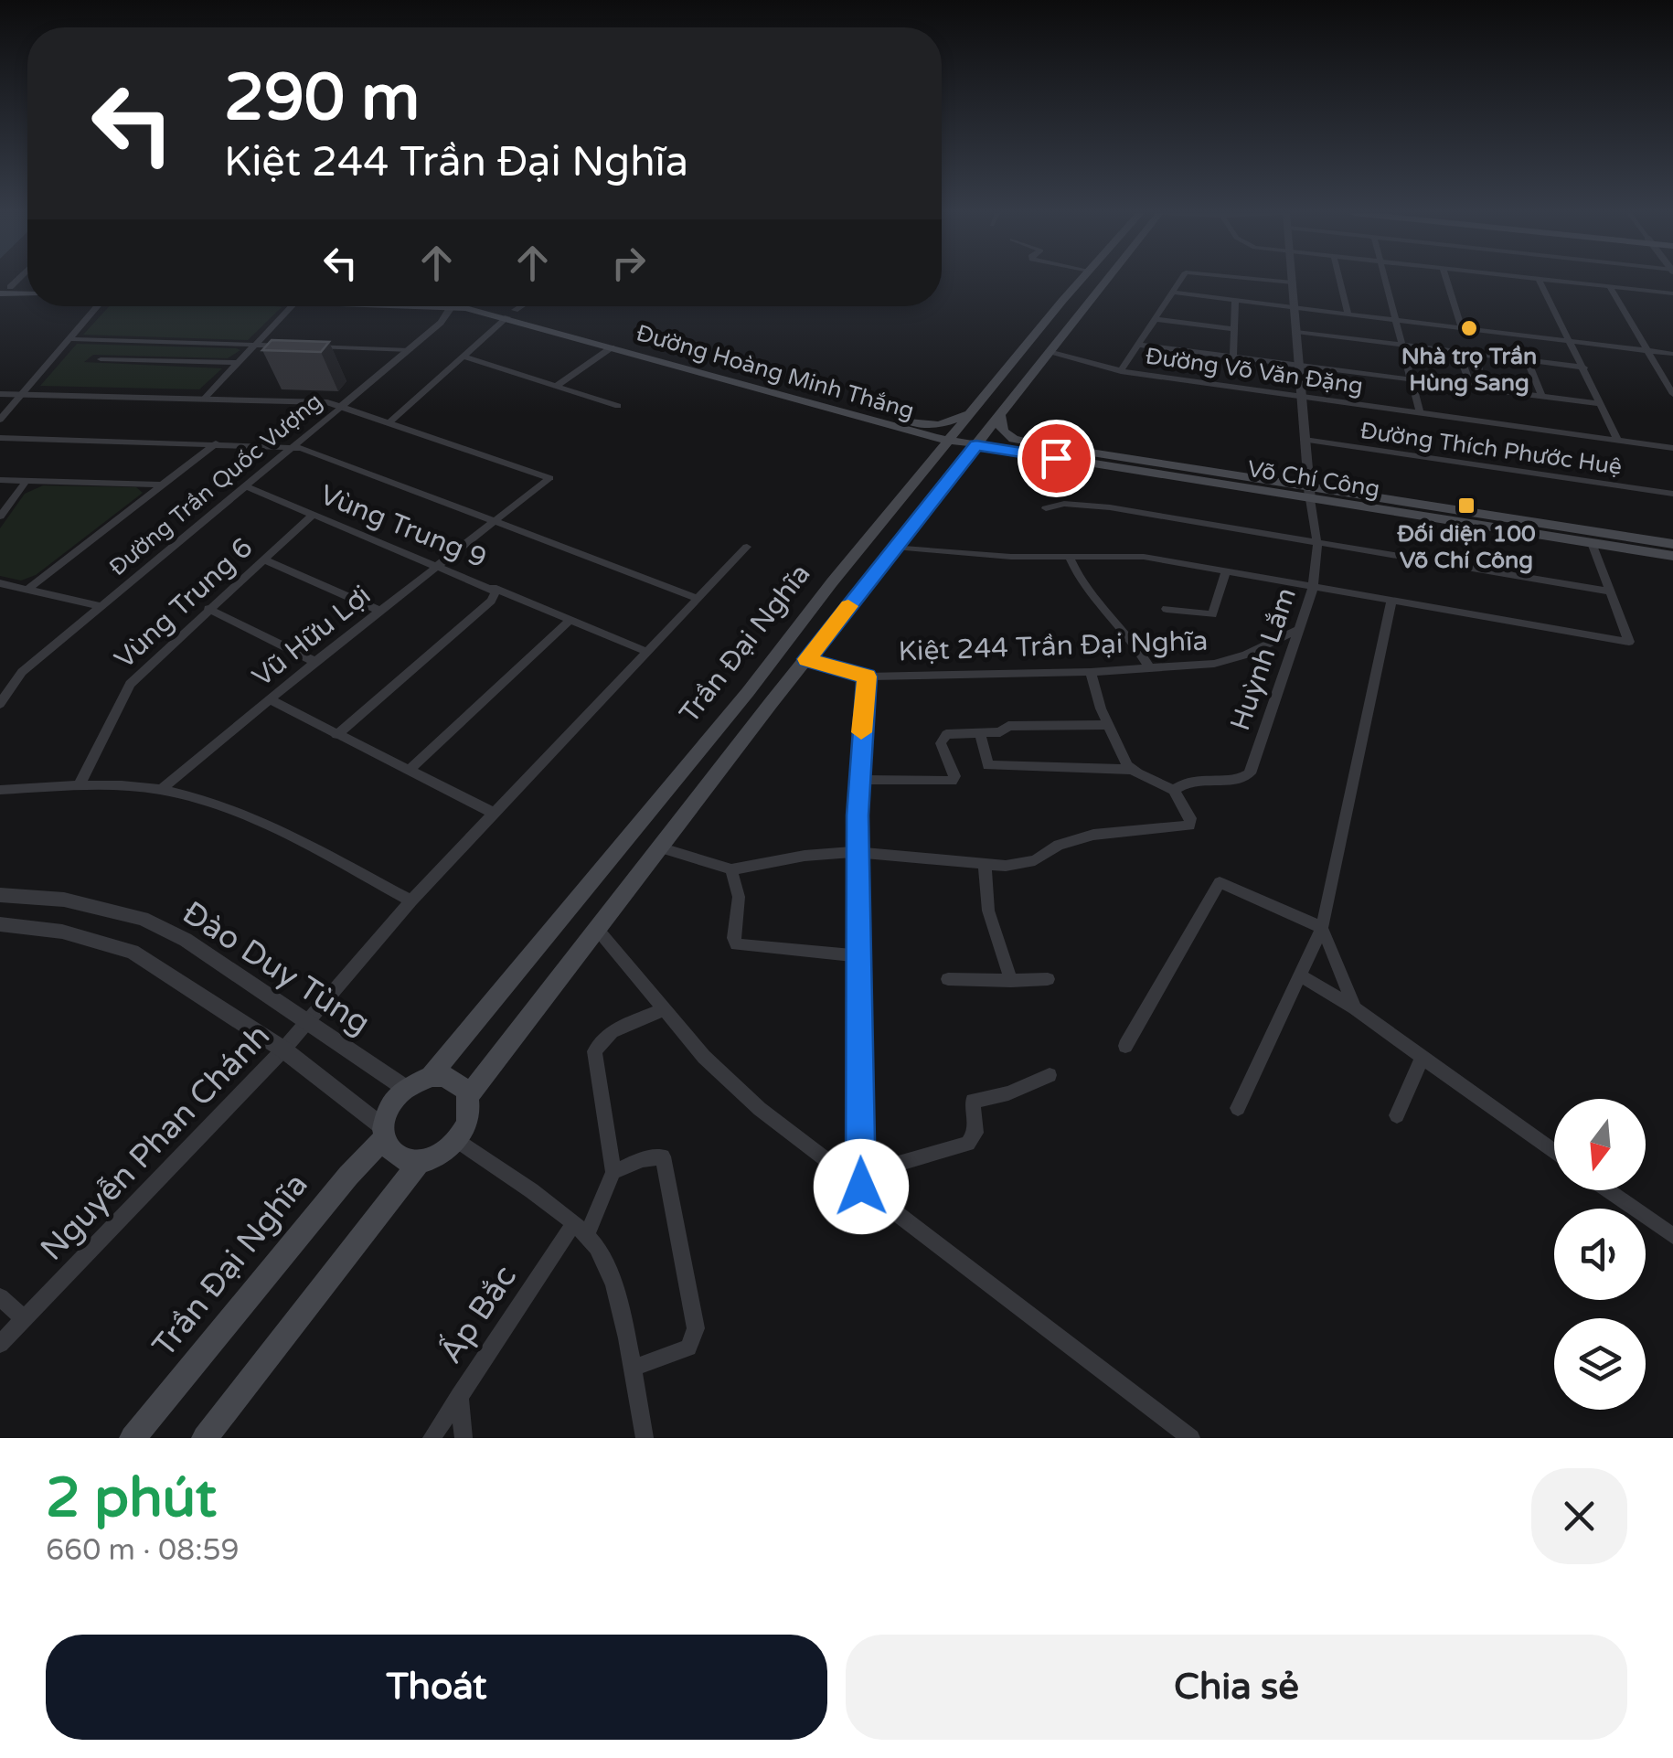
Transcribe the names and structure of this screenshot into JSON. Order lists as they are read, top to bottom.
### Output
{
  "streets": {
    "main road": ["Đường Hoàng Minh Thắng", "Võ Chí Công", "Trần Đại Nghĩa"],
    "street": [
      "Đường Võ Văn Đặng",
      "Đường Thích Phước Huệ",
      "Đường Trần Quốc Vượng",
      "Vùng Trung 9",
      "Vùng Trung 6",
      "Vũ Hữu Lợi",
      "Kiệt 244 Trần Đại Nghĩa",
      "Huỳnh Lắm",
      "Đào Duy Tùng",
      "Nguyễn Phan Chánh",
      "Ấp Bắc"
    ]
  },
  "crossings": [
    ["Đường Võ Văn Đặng", "Trần Đại Nghĩa"],
    ["Đường Hoàng Minh Thắng", "Võ Chí Công"],
    ["Đường Hoàng Minh Thắng", "Trần Đại Nghĩa"],
    ["Võ Chí Công", "Trần Đại Nghĩa"],
    ["Võ Chí Công", "Huỳnh Lắm"],
    ["Đường Trần Quốc Vượng", "Vùng Trung 9"],
    ["Vùng Trung 9", "Vùng Trung 6"],
    ["Vùng Trung 9", "Vũ Hữu Lợi"],
    ["Trần Đại Nghĩa", "Kiệt 244 Trần Đại Nghĩa"],
    ["Trần Đại Nghĩa", "Đào Duy Tùng"],
    ["Kiệt 244 Trần Đại Nghĩa", "Huỳnh Lắm"],
    ["Đào Duy Tùng", "Nguyễn Phan Chánh"]
  ],
  "places": {
    "other": ["Nhà trọ Trần Hùng Sang"],
    "transit": ["Đối diện 100 Võ Chí Công"]
  },
  "north": "bottom",
  "page": {
    "turn": ["290 m", "Kiệt 244 Trần Đại Nghĩa"],
    "heading": ["2 phút", "660 m · 08:59"],
    "buttons": ["Thoát", "Chia sẻ"]
  }
}
